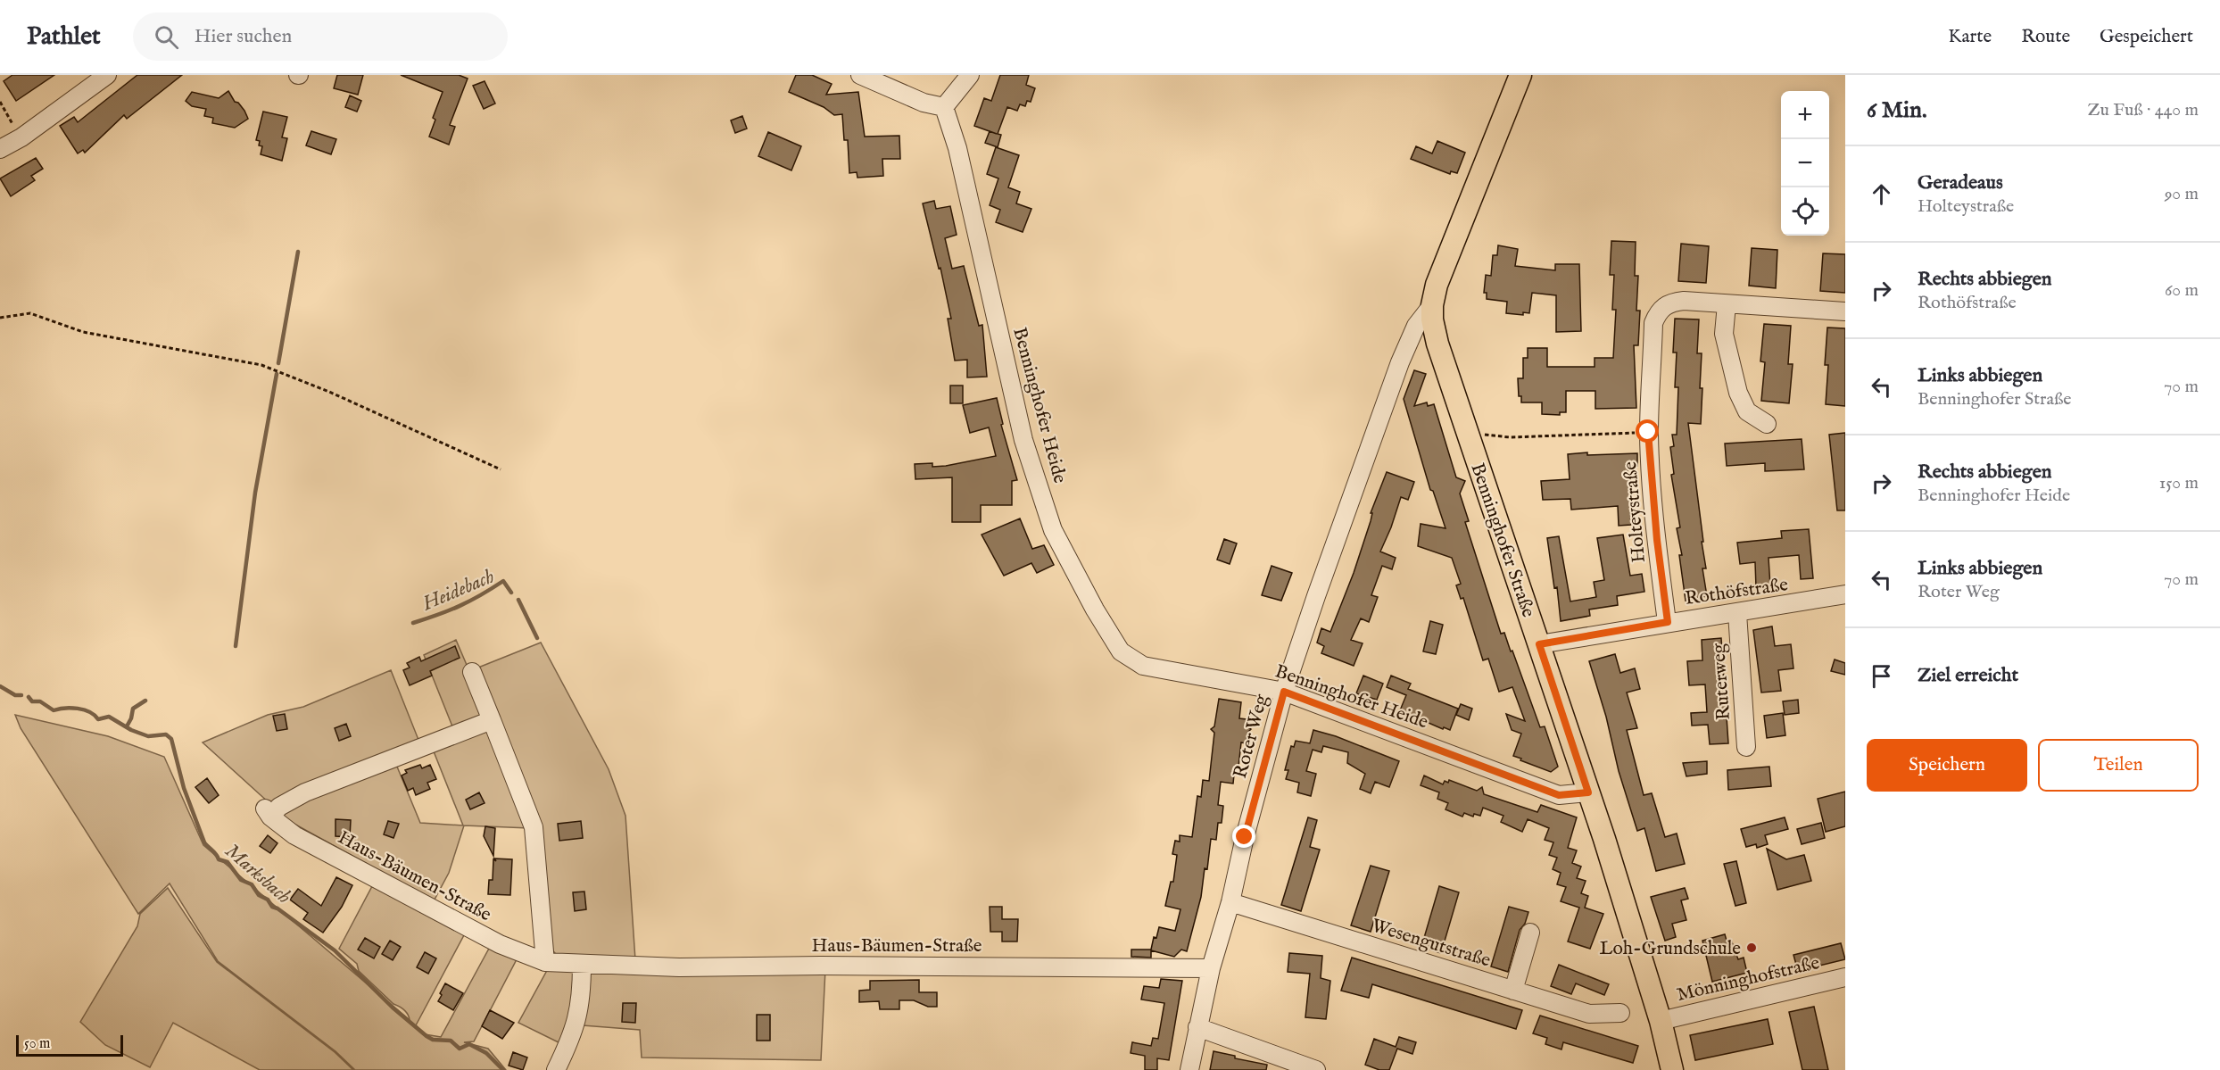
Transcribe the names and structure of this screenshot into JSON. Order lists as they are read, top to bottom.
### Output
{
  "streets": {
    "main road": ["Benninghofer Straße"],
    "street": [
      "Benninghofer Heide",
      "Holteystraße",
      "Rothöfstraße",
      "Ruterweg",
      "Roter Weg",
      "Haus-Bäumen-Straße",
      "Wesengutstraße",
      "Mönninghofstraße"
    ]
  },
  "crossings": [
    ["Benninghofer Heide", "Benninghofer Straße"],
    ["Benninghofer Heide", "Roter Weg"],
    ["Holteystraße", "Rothöfstraße"],
    ["Benninghofer Straße", "Rothöfstraße"],
    ["Benninghofer Straße", "Roter Weg"],
    ["Benninghofer Straße", "Mönninghofstraße"],
    ["Rothöfstraße", "Ruterweg"],
    ["Roter Weg", "Haus-Bäumen-Straße"],
    ["Roter Weg", "Wesengutstraße"]
  ],
  "water": ["Heidebach", "Marksbach"],
  "places": ["Loh-Grundschule"],
  "scale_bar": "50 m",
  "page": {
    "header": "Pathlet",
    "search": "Hier suchen",
    "nav": ["Karte", "Route", "Gespeichert"],
    "heading": ["6 Min.", "Zu Fuß · 440 m"],
    "map_buttons": ["+", "−"],
    "list": [
      ["Geradeaus", "Holteystraße", "90 m"],
      ["Rechts abbiegen", "Rothöfstraße", "60 m"],
      ["Links abbiegen", "Benninghofer Straße", "70 m"],
      ["Rechts abbiegen", "Benninghofer Heide", "150 m"],
      ["Links abbiegen", "Roter Weg", "70 m"],
      "Ziel erreicht"
    ],
    "buttons": ["Speichern", "Teilen"],
    "scale": "50 m"
  }
}
